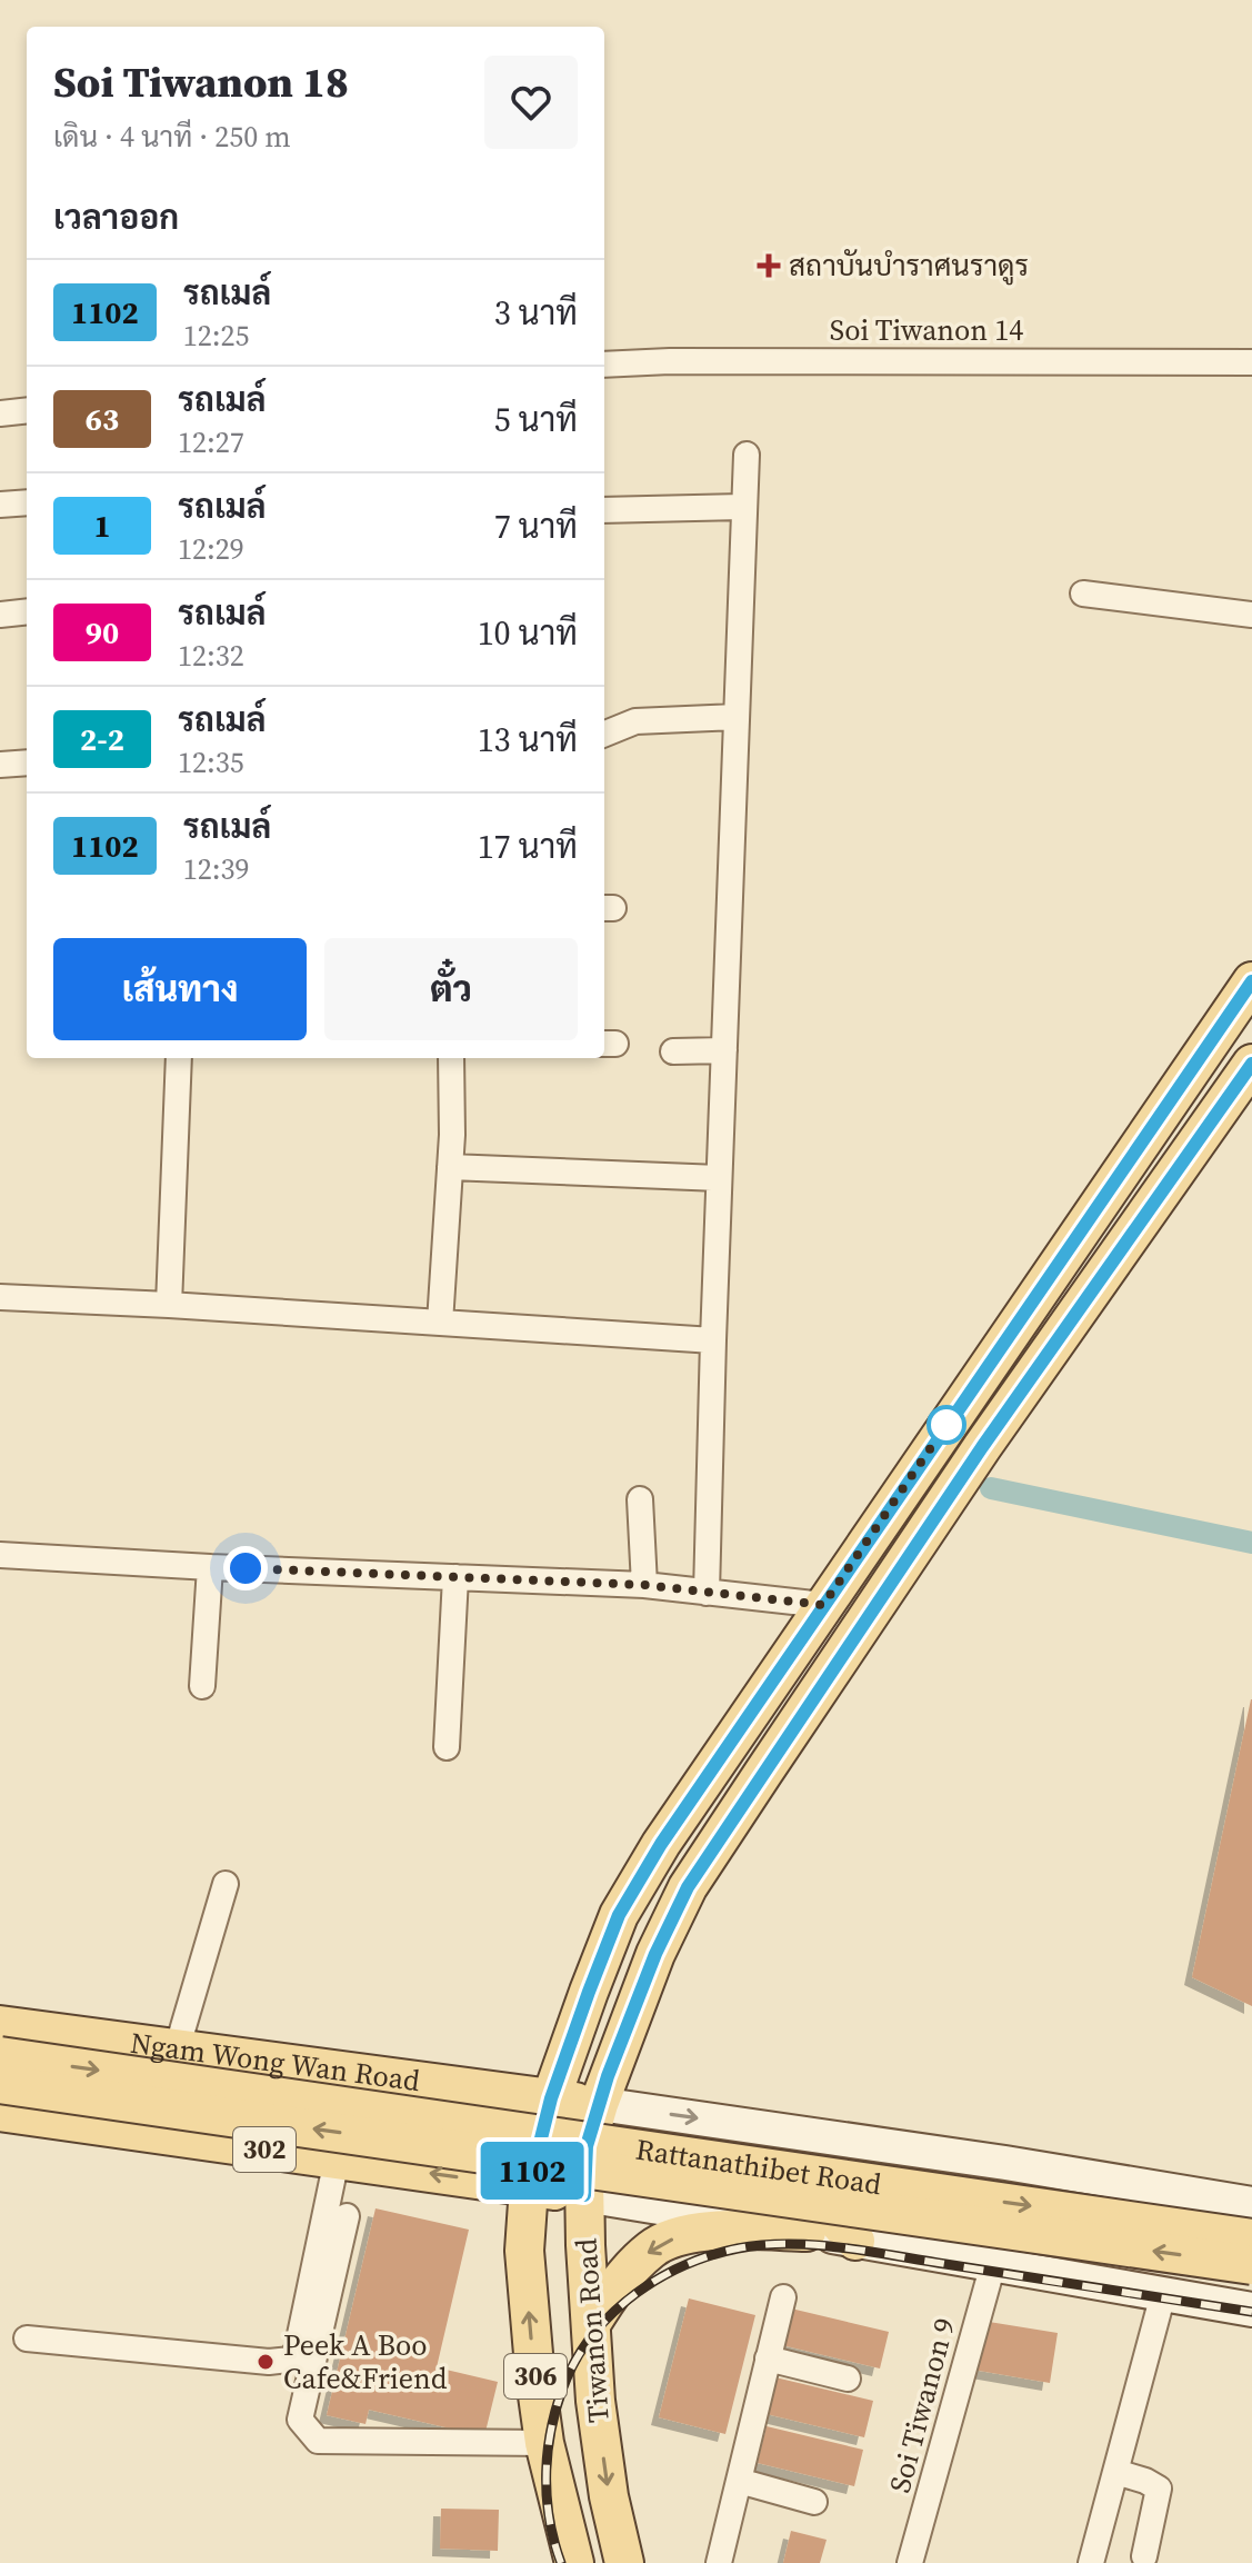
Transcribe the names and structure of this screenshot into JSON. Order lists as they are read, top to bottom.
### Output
{
  "streets": {
    "main road": [
      "Ngam Wong Wan Road",
      "302",
      "Rattanathibet Road",
      "Tiwanon Road",
      "306"
    ],
    "street": ["Soi Tiwanon 14", "Soi Tiwanon 9"]
  },
  "crossings": [
    ["Ngam Wong Wan Road", "Rattanathibet Road"],
    ["Ngam Wong Wan Road", "Tiwanon Road"],
    ["302", "Tiwanon Road"],
    ["Rattanathibet Road", "Tiwanon Road"],
    ["Rattanathibet Road", "Soi Tiwanon 9"]
  ],
  "places": {
    "health": ["สถาบันบำราศนราดูร"],
    "other": ["Peek A Boo Cafe&Friend"]
  },
  "lines": ["bus line 1102"],
  "page": {
    "on_map": "1102",
    "heading": [
      ["Soi Tiwanon 18", "เดิน · 4 นาที · 250 m"],
      "เวลาออก"
    ],
    "list": [
      {
        "mark": "1102",
        "name": "รถเมล์",
        "note": "12:25",
        "value": "3 นาที"
      },
      {
        "mark": "63",
        "name": "รถเมล์",
        "note": "12:27",
        "value": "5 นาที"
      },
      {
        "mark": "1",
        "name": "รถเมล์",
        "note": "12:29",
        "value": "7 นาที"
      },
      {
        "mark": "90",
        "name": "รถเมล์",
        "note": "12:32",
        "value": "10 นาที"
      },
      {
        "mark": "2-2",
        "name": "รถเมล์",
        "note": "12:35",
        "value": "13 นาที"
      },
      {
        "mark": "1102",
        "name": "รถเมล์",
        "note": "12:39",
        "value": "17 นาที"
      }
    ],
    "buttons": ["เส้นทาง", "ตั๋ว"]
  }
}
